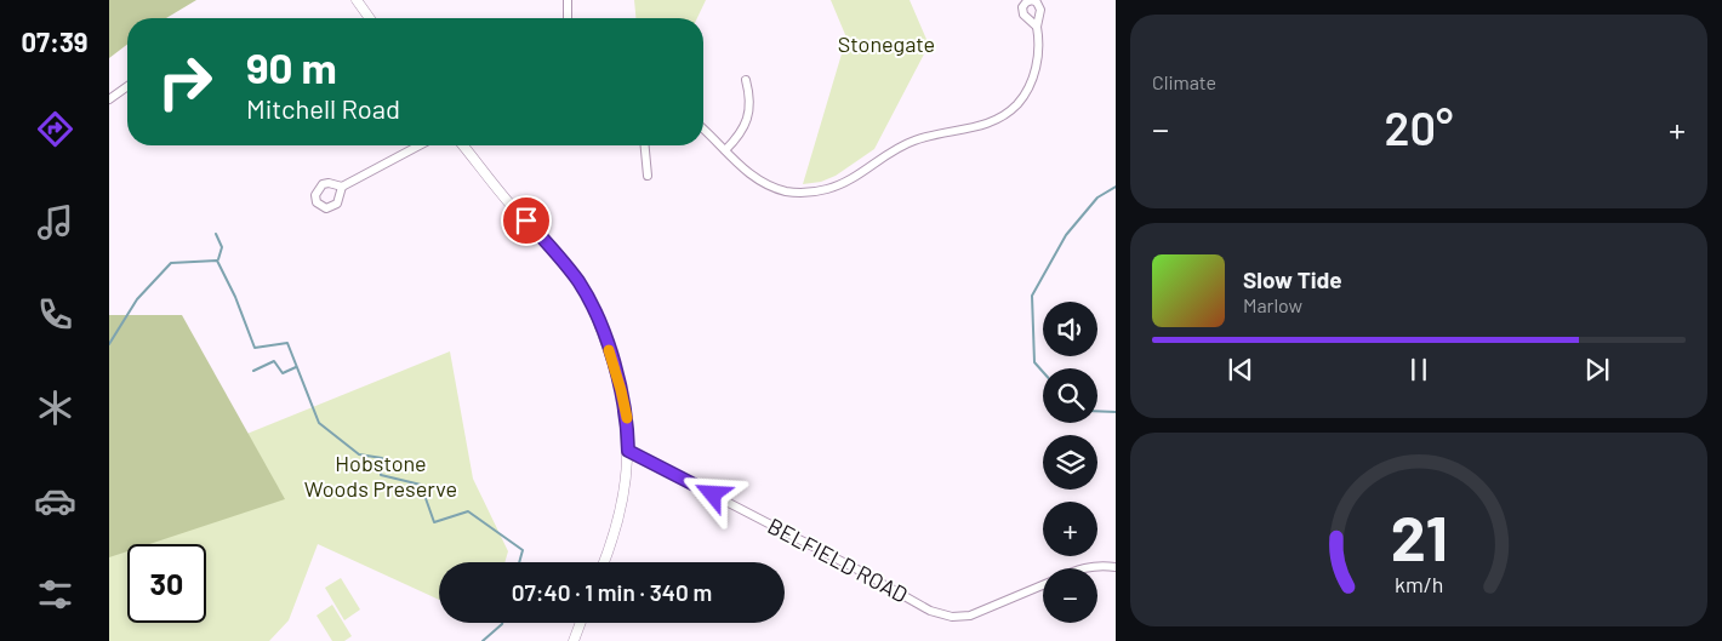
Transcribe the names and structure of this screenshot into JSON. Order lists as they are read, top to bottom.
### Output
{
  "streets": {
    "street": ["BELFIELD ROAD"]
  },
  "parks": ["Stonegate", "Hobstone Woods Preserve"],
  "page": {
    "tabs": "07:39",
    "tile": "Climate",
    "turn": ["90 m", "Mitchell Road"],
    "heat": ["−", "20°", "+"],
    "song": ["Slow Tide", "Marlow"],
    "map_buttons": ["+", "−"],
    "limit": "30",
    "trip": "07:40 · 1 min · 340 m",
    "gauge": ["21", "km/h"]
  }
}
